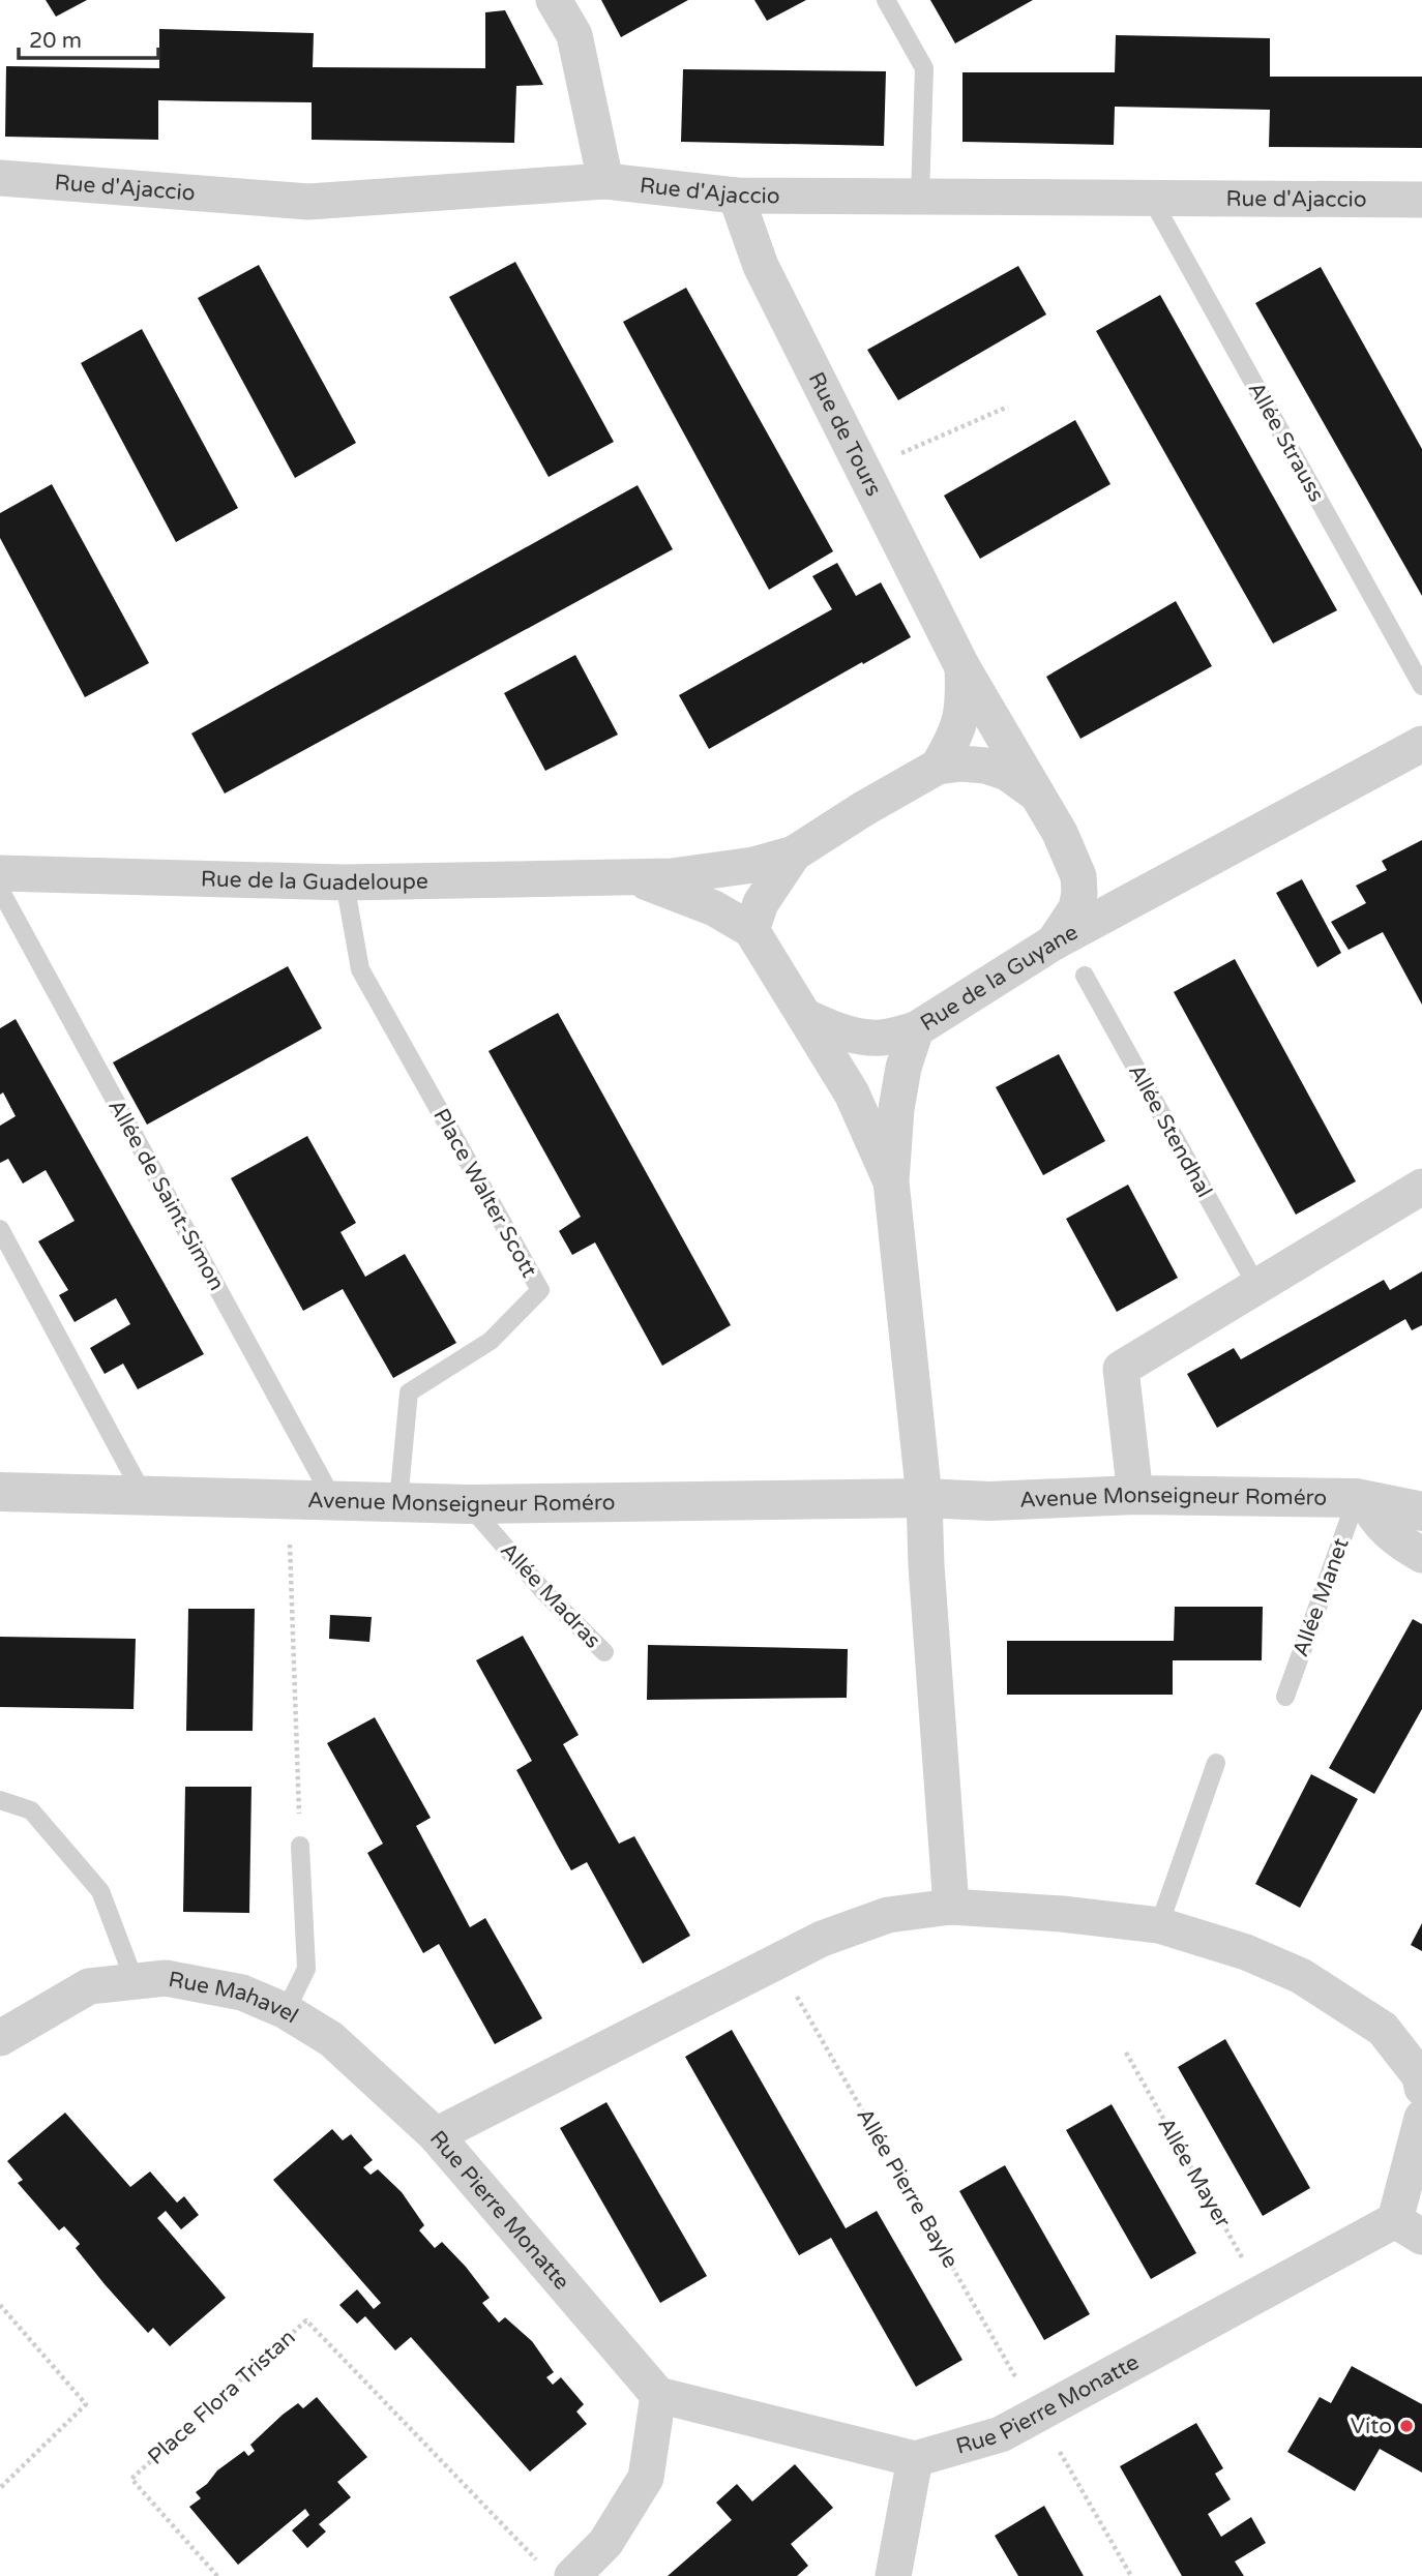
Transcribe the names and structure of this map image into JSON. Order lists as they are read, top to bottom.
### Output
{
  "streets": {
    "street": [
      "Rue d'Ajaccio",
      "Rue de Tours",
      "Rue de la Guadeloupe",
      "Rue de la Guyane",
      "Avenue Monseigneur Roméro",
      "Rue Mahavel",
      "Rue Pierre Monatte"
    ],
    "lane": [
      "Allée Strauss",
      "Allée Stendhal",
      "Place Walter Scott",
      "Allée de Saint-Simon",
      "Allée Madras",
      "Allée Manet"
    ],
    "path": ["Allée Mayer", "Allée Pierre Bayle", "Place Flora Tristan"]
  },
  "crossings": [
    ["Rue d'Ajaccio", "Rue de Tours"],
    ["Rue d'Ajaccio", "Allée Strauss"],
    ["Rue de Tours", "Rue de la Guadeloupe"],
    ["Rue de Tours", "Rue de la Guyane"],
    ["Rue de la Guadeloupe", "Rue de la Guyane"],
    ["Rue de la Guadeloupe", "Place Walter Scott"],
    ["Rue de la Guyane", "Avenue Monseigneur Roméro"],
    ["Place Walter Scott", "Avenue Monseigneur Roméro"],
    ["Allée de Saint-Simon", "Avenue Monseigneur Roméro"],
    ["Avenue Monseigneur Roméro", "Allée Madras"],
    ["Avenue Monseigneur Roméro", "Allée Manet"],
    ["Rue Mahavel", "Rue Pierre Monatte"],
    ["Allée Mayer", "Rue Pierre Monatte"],
    ["Allée Pierre Bayle", "Rue Pierre Monatte"]
  ],
  "places": ["Vito"],
  "scale_bar": "20 m"
}
